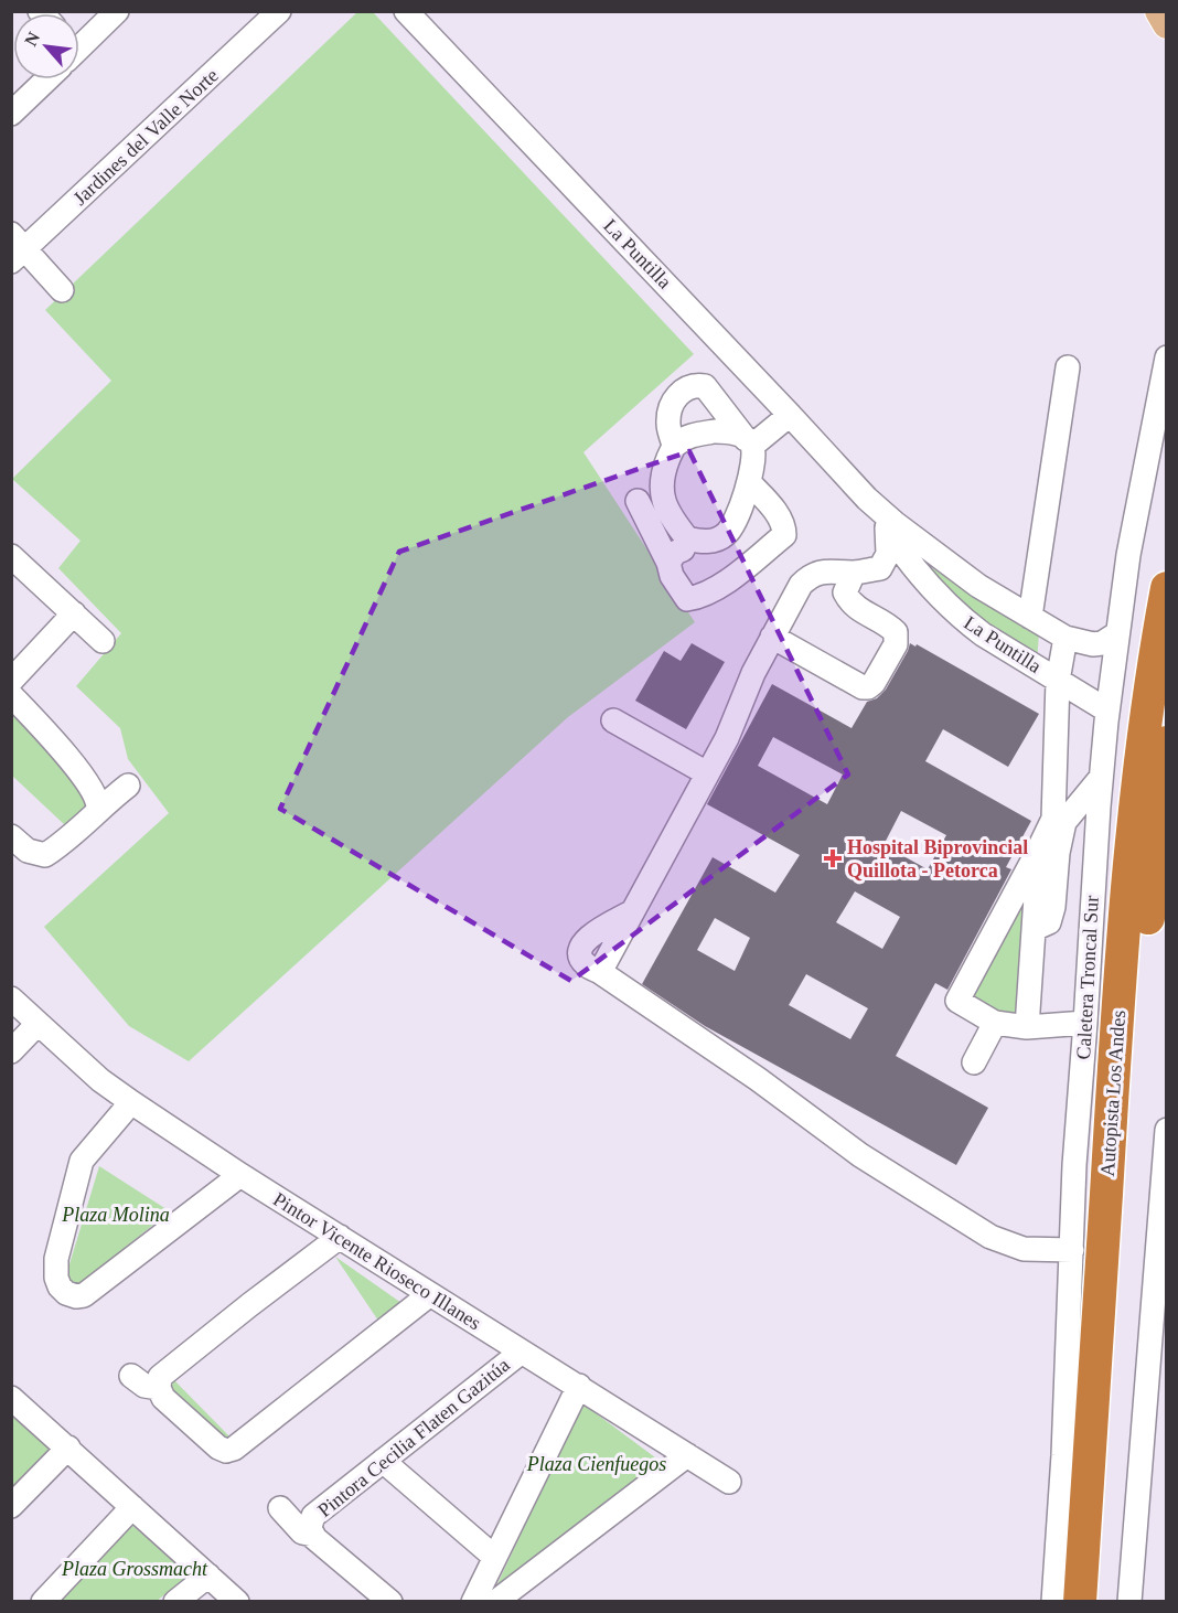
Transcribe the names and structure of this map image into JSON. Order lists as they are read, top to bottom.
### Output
{
  "streets": {
    "highway": ["Autopista Los Andes"],
    "street": [
      "Jardines del Valle Norte",
      "La Puntilla",
      "Caletera Troncal Sur",
      "Pintor Vicente Rioseco Illanes",
      "Pintora Cecilia Flaten Gazitúa"
    ]
  },
  "crossings": [
    ["La Puntilla", "Caletera Troncal Sur"],
    ["Pintor Vicente Rioseco Illanes", "Pintora Cecilia Flaten Gazitúa"]
  ],
  "parks": ["Plaza Molina", "Plaza Cienfuegos", "Plaza Grossmacht"],
  "places": {
    "health": ["Hospital Biprovincial Quillota - Petorca"]
  },
  "north": "top left"
}
